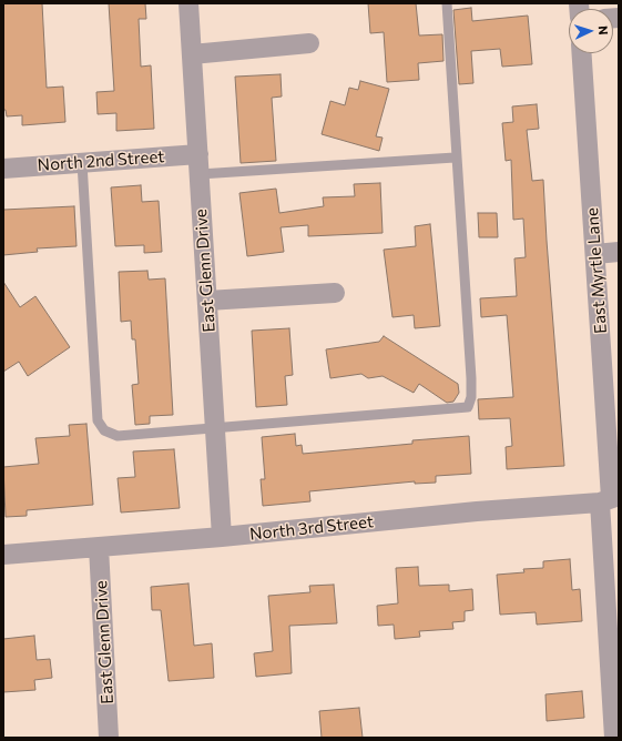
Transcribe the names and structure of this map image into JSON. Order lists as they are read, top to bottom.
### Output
{
  "streets": {
    "street": [
      "North 2nd Street",
      "East Glenn Drive",
      "East Myrtle Lane",
      "North 3rd Street"
    ]
  },
  "crossings": [
    ["North 2nd Street", "East Glenn Drive"],
    ["East Glenn Drive", "North 3rd Street"],
    ["East Myrtle Lane", "North 3rd Street"]
  ],
  "north": "right"
}
